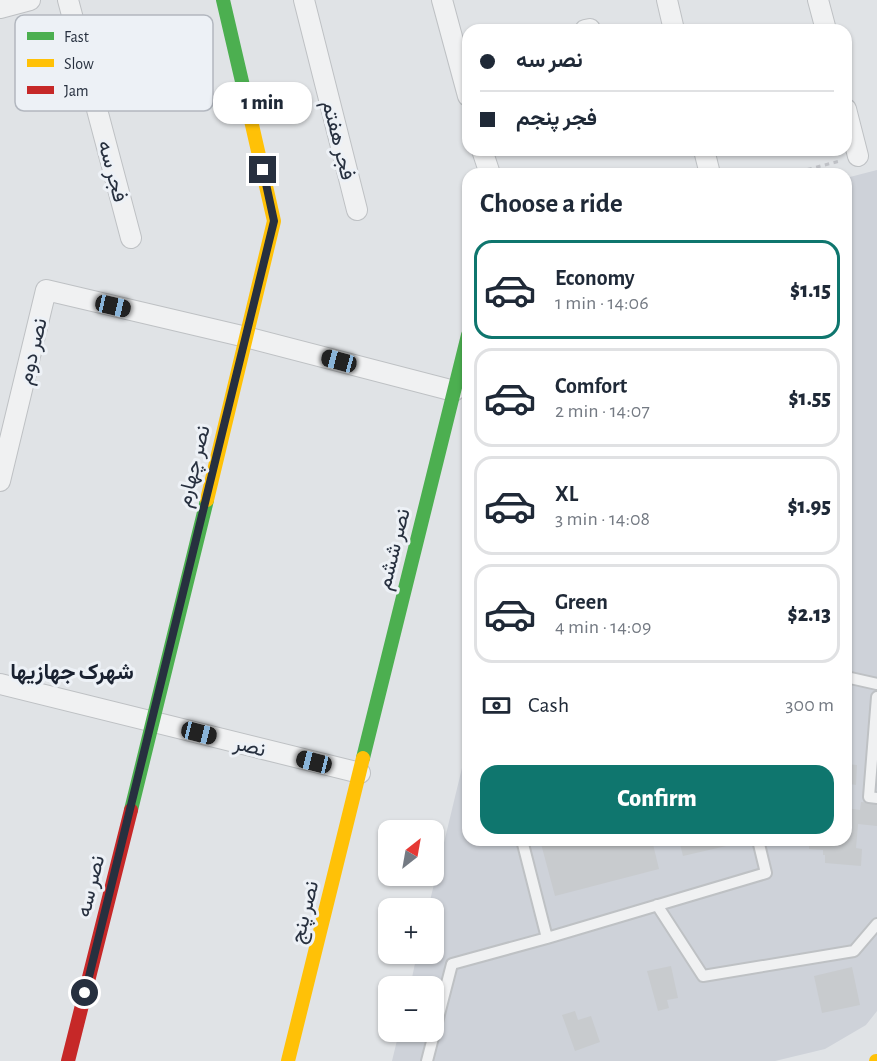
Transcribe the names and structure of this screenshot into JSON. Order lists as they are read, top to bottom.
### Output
{
  "streets": {
    "street": [
      "فجر هفتم",
      "فجر سه",
      "نصر دوم",
      "نصر چهارم",
      "نصر ششم",
      "نصر",
      "نصر سه",
      "نصر پنج"
    ]
  },
  "crossings": [
    ["نصر دوم", "نصر چهارم"],
    ["نصر چهارم", "نصر"],
    ["نصر چهارم", "نصر سه"],
    ["نصر ششم", "نصر"],
    ["نصر ششم", "نصر پنج"],
    ["نصر", "نصر سه"],
    ["نصر", "نصر پنج"]
  ],
  "districts": ["شهرک جهازیها"],
  "legend": ["Fast", "Slow", "Jam"],
  "north": "top right",
  "page": {
    "banner": ["نصر سه", "فجر پنجم"],
    "bubble": "1 min",
    "heading": "Choose a ride",
    "list": [
      {
        "name": "Economy",
        "note": "1 min · 14:06",
        "value": "$1.15"
      },
      {
        "name": "Comfort",
        "note": "2 min · 14:07",
        "value": "$1.55"
      },
      {
        "name": "XL",
        "note": "3 min · 14:08",
        "value": "$1.95"
      },
      {
        "name": "Green",
        "note": "4 min · 14:09",
        "value": "$2.13"
      }
    ],
    "pay": ["Cash", "300 m"],
    "buttons": "Confirm",
    "map_buttons": ["+", "−"]
  }
}
